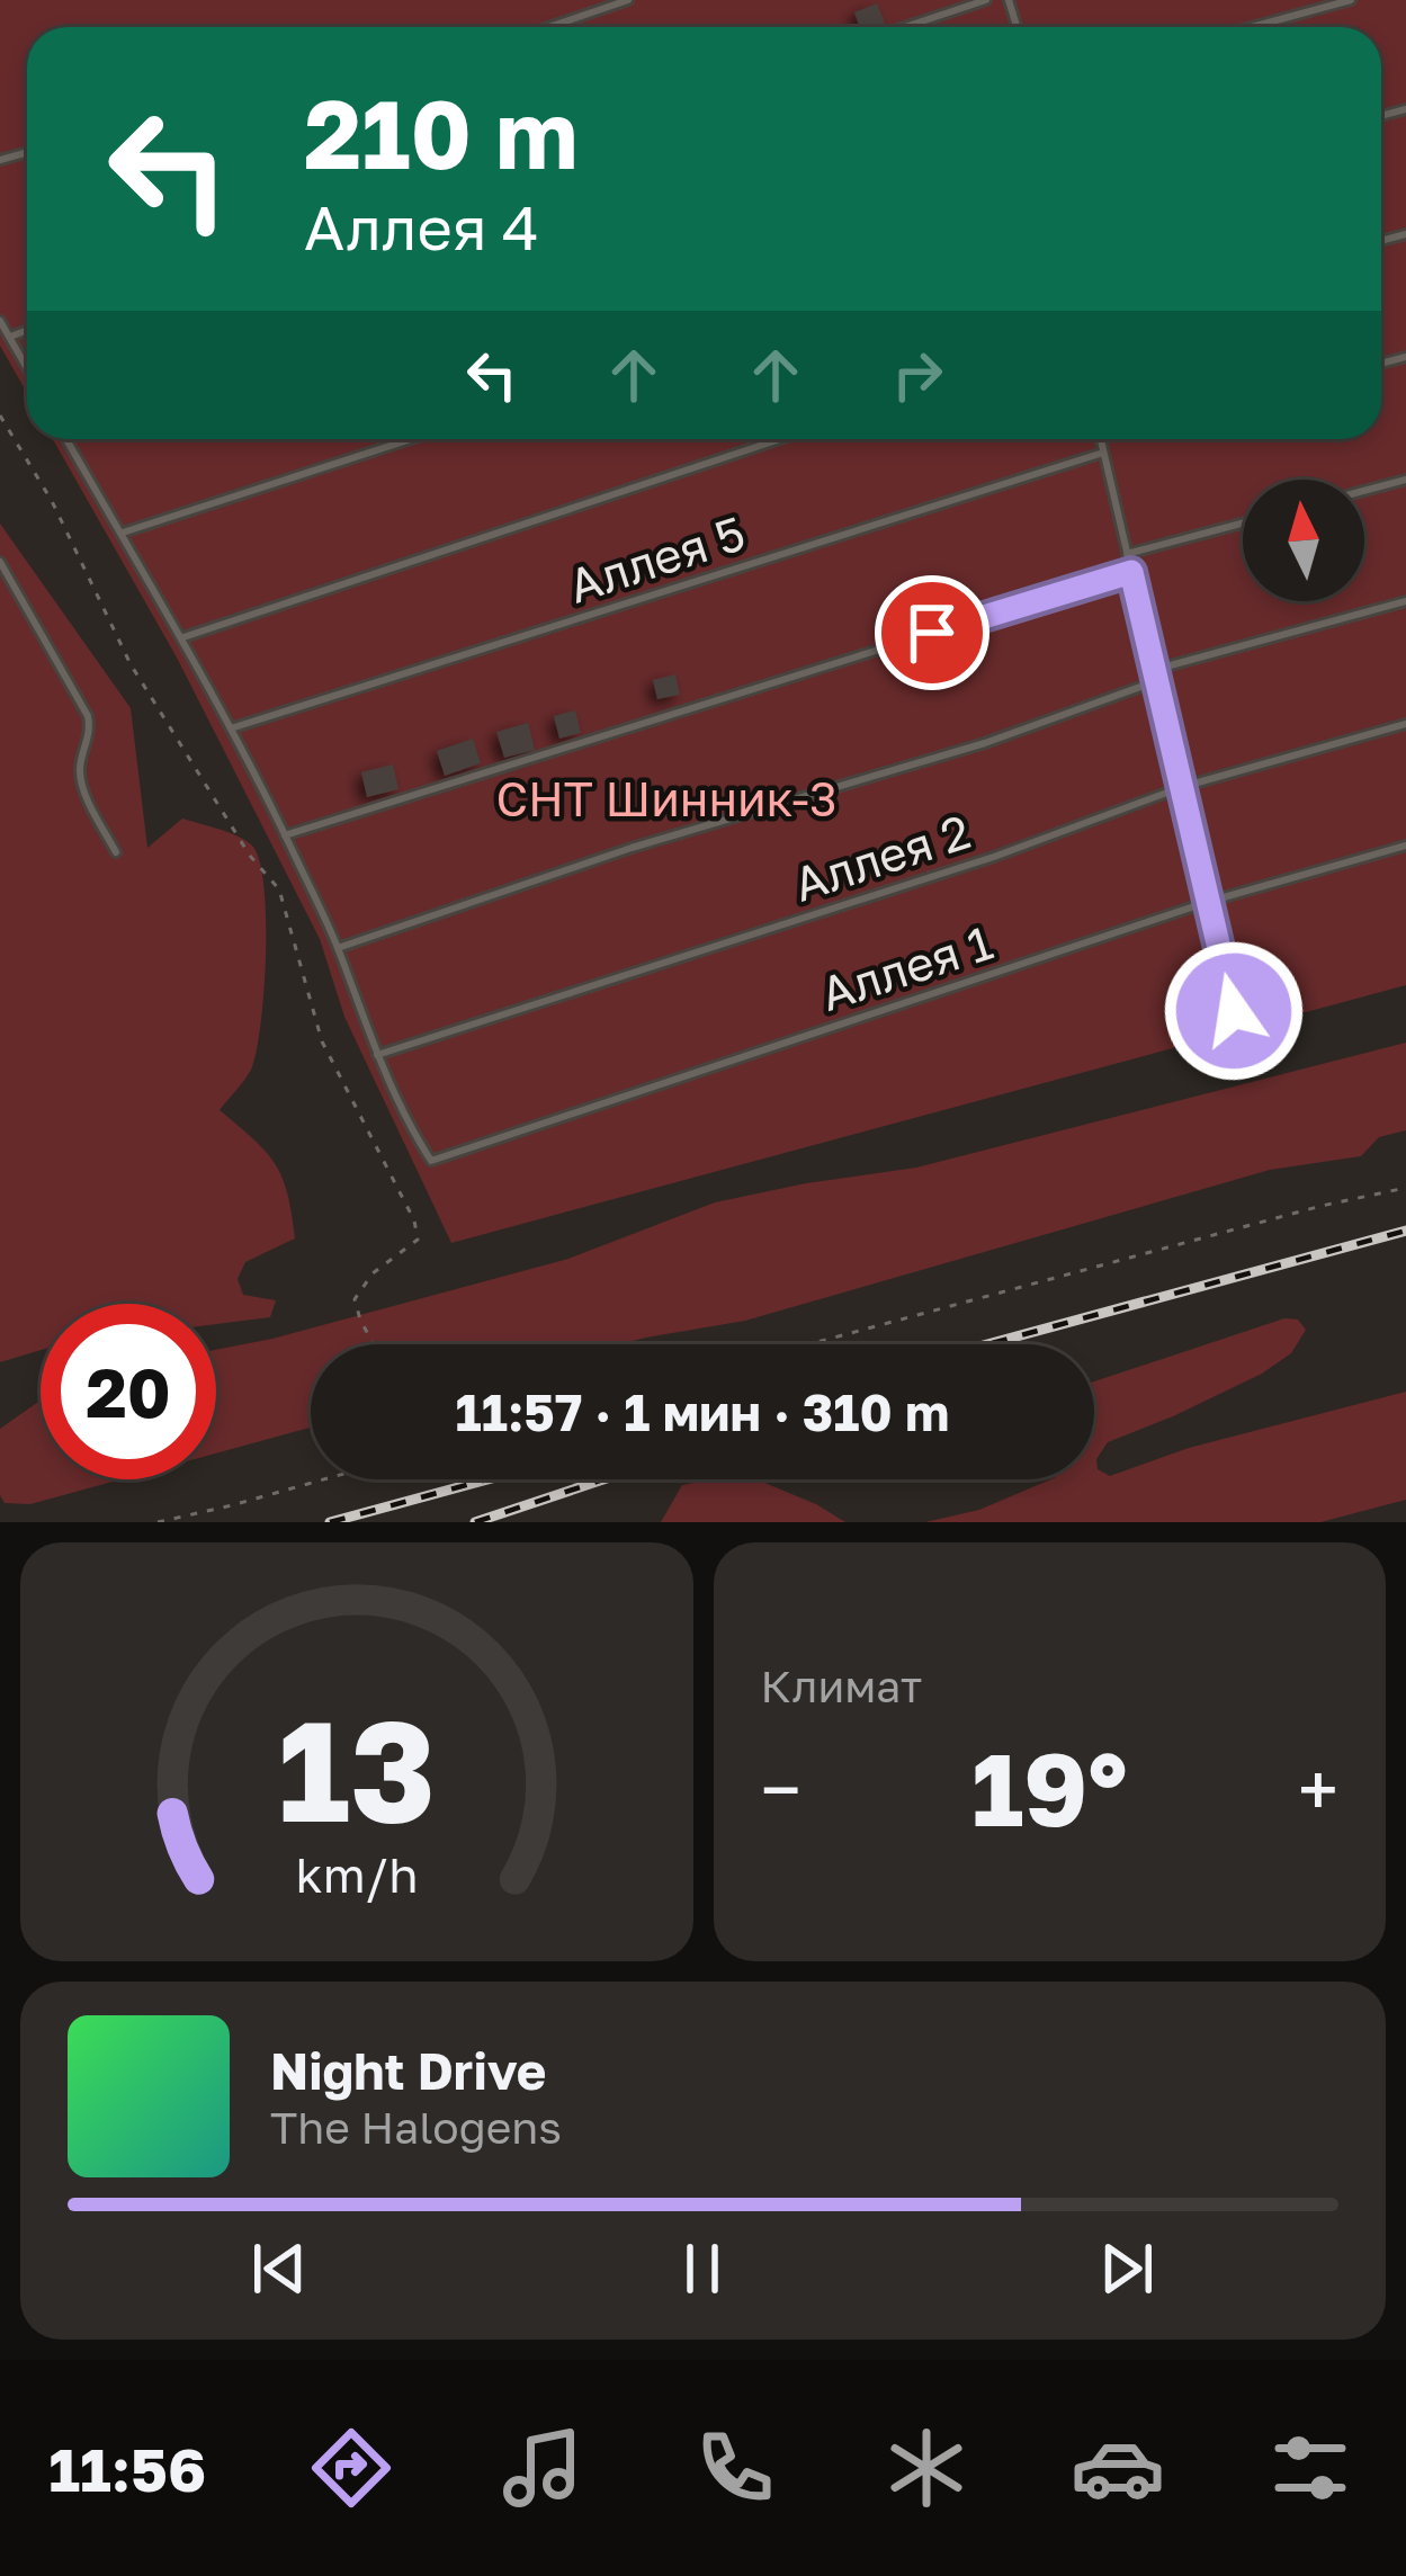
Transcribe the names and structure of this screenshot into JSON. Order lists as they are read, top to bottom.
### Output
{
  "streets": {
    "lane": ["Аллея 5", "Аллея 2", "Аллея 1"]
  },
  "crossings": [
    ["Аллея 2", "Аллея 1"]
  ],
  "parks": ["СНТ Шинник-3"],
  "north": "top",
  "page": {
    "turn": ["210 m", "Аллея 4"],
    "limit": "20",
    "trip": "11:57 · 1 мин · 310 m",
    "tile": "Климат",
    "heat": ["−", "19°", "+"],
    "song": ["Night Drive", "The Halogens"],
    "tabs": "11:56",
    "gauge": ["13", "km/h"]
  }
}
